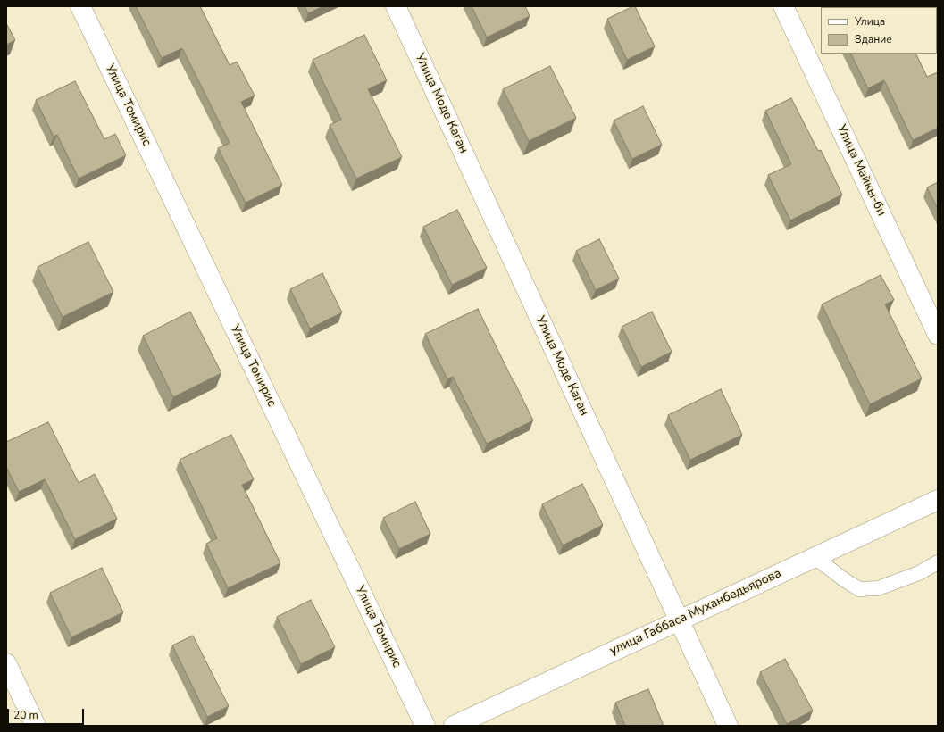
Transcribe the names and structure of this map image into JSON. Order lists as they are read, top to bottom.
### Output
{
  "streets": {
    "street": [
      "Улица Моде Каган",
      "Улица Томирис",
      "Улица Майкы-би",
      "улица Габбаса Муханбедьярова"
    ]
  },
  "crossings": [
    ["Улица Моде Каган", "улица Габбаса Муханбедьярова"]
  ],
  "legend": ["Улица", "Здание"],
  "scale_bar": "20 m"
}
